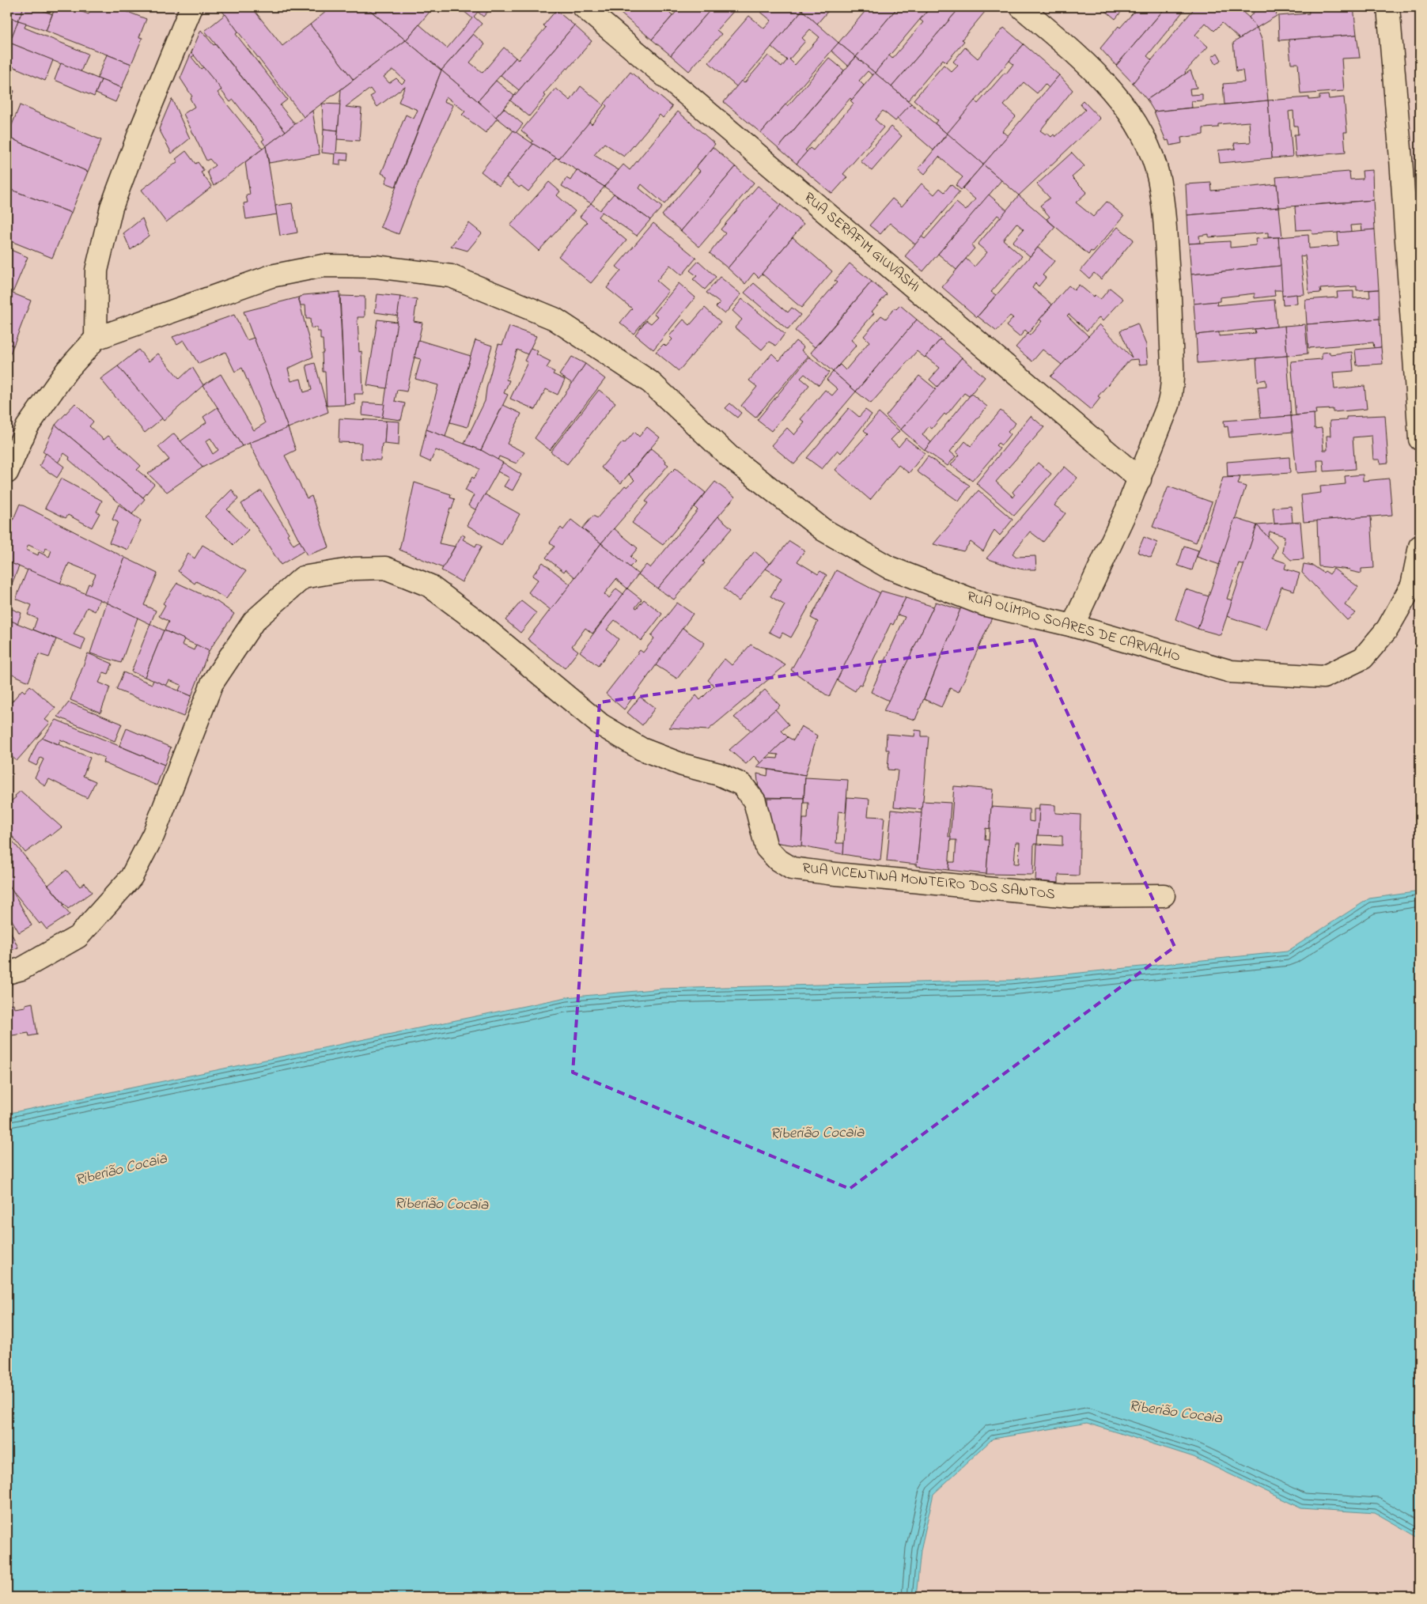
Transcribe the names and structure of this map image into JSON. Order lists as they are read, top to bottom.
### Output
{
  "streets": {
    "street": ["RUA SERAFIM GIUVASHI", "RUA OLÍMPIO SOARES DE CARVALHO", "RUA VICENTINA MONTEIRO DOS SANTOS"]
  },
  "water": ["Riberião Cocaia"]
}
